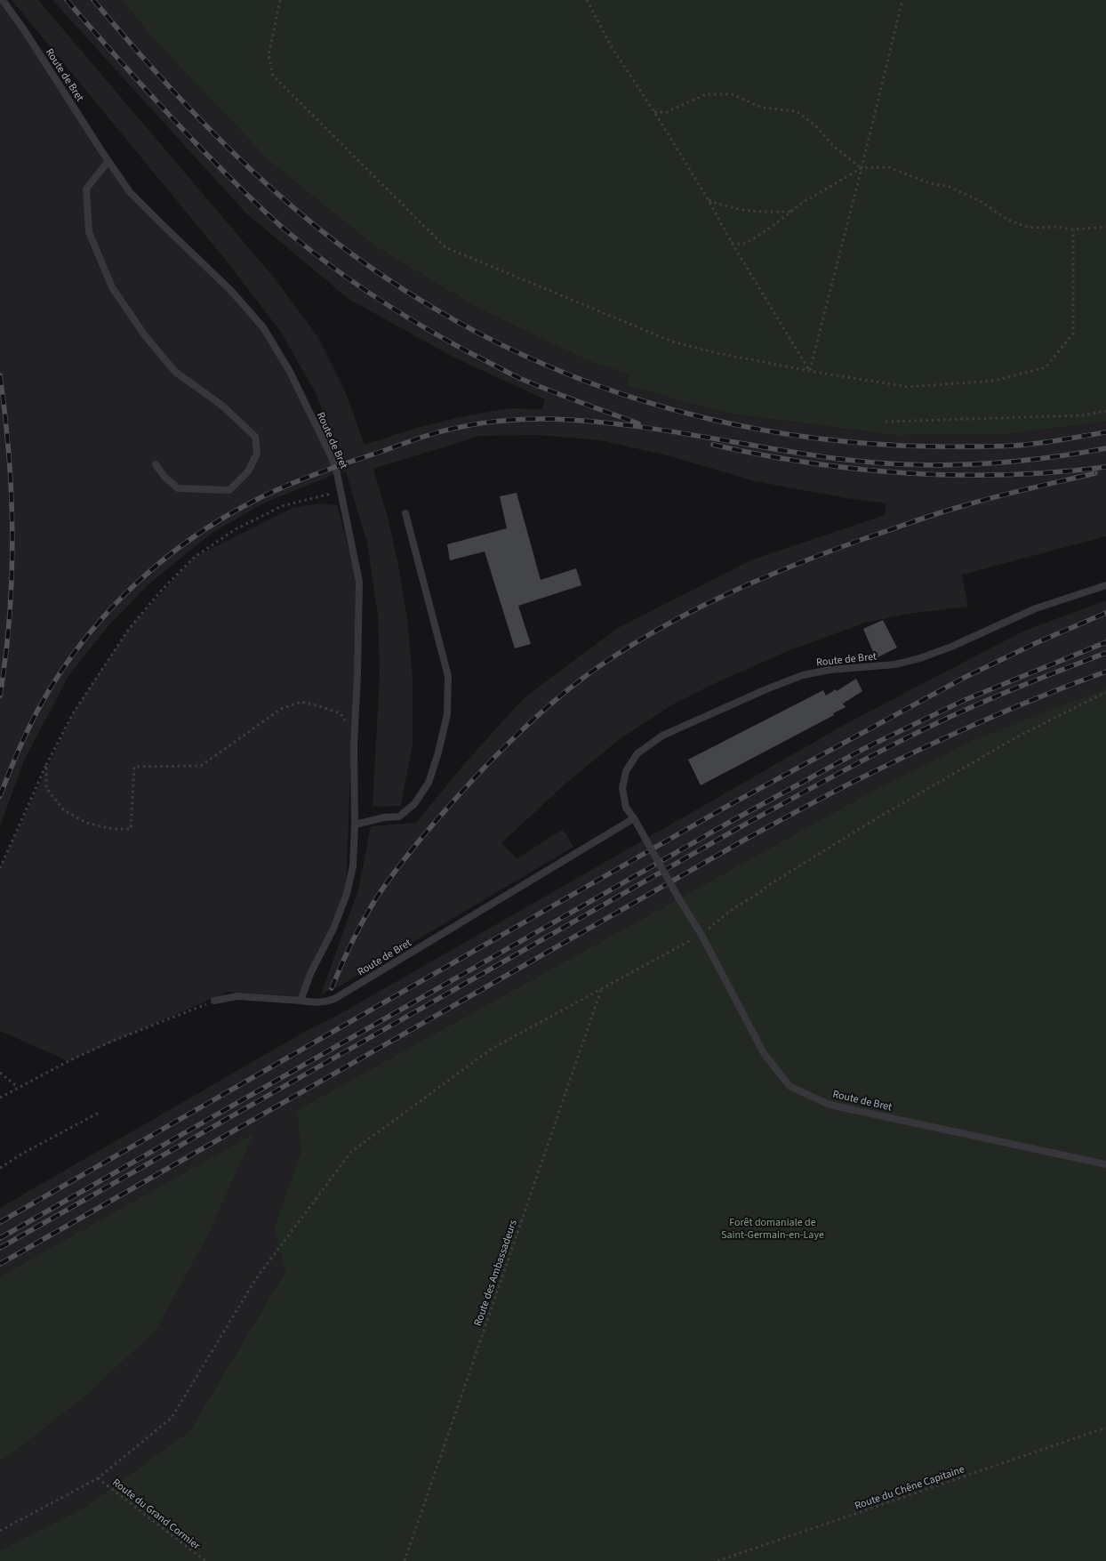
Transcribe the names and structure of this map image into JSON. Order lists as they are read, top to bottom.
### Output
{
  "streets": {
    "lane": ["Route de Bret"],
    "path": ["Route des Ambassadeurs", "Route du Chêne Capitaine", "Route du Grand Cormier"]
  },
  "parks": ["Forêt domaniale de Saint-Germain-en-Laye"]
}
